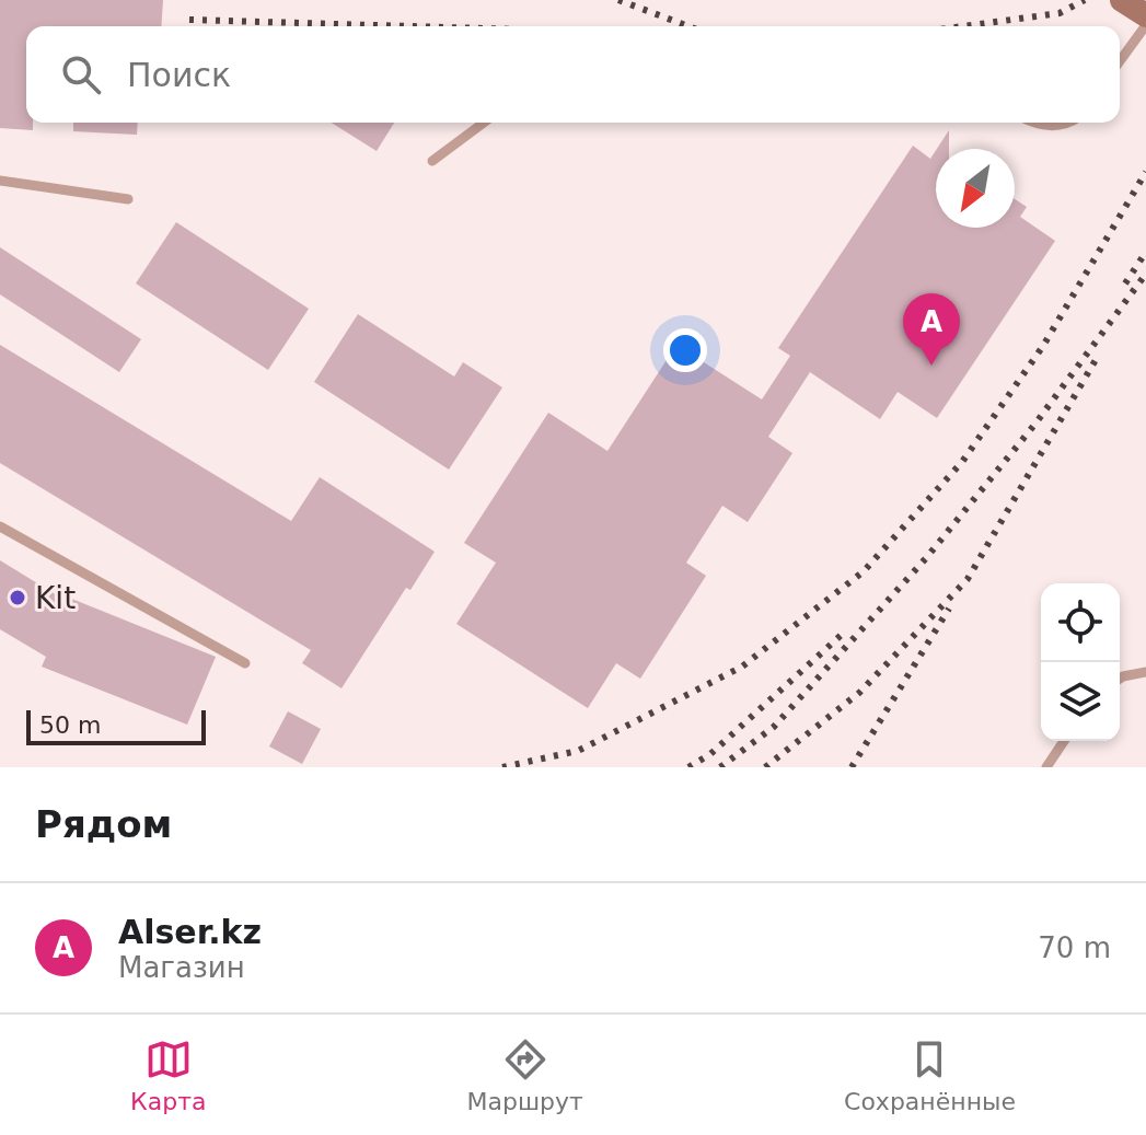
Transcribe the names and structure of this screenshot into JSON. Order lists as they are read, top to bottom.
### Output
{
  "places": ["Kit"],
  "scale_bar": "50 m",
  "north": "bottom left",
  "page": {
    "search": "Поиск",
    "pins": "A",
    "scale": "50 m",
    "heading": "Рядом",
    "list": [
      {
        "mark": "A",
        "name": "Alser.kz",
        "note": "Магазин",
        "value": "70 m"
      }
    ],
    "nav": ["Карта", "Маршрут", "Сохранённые"]
  }
}
